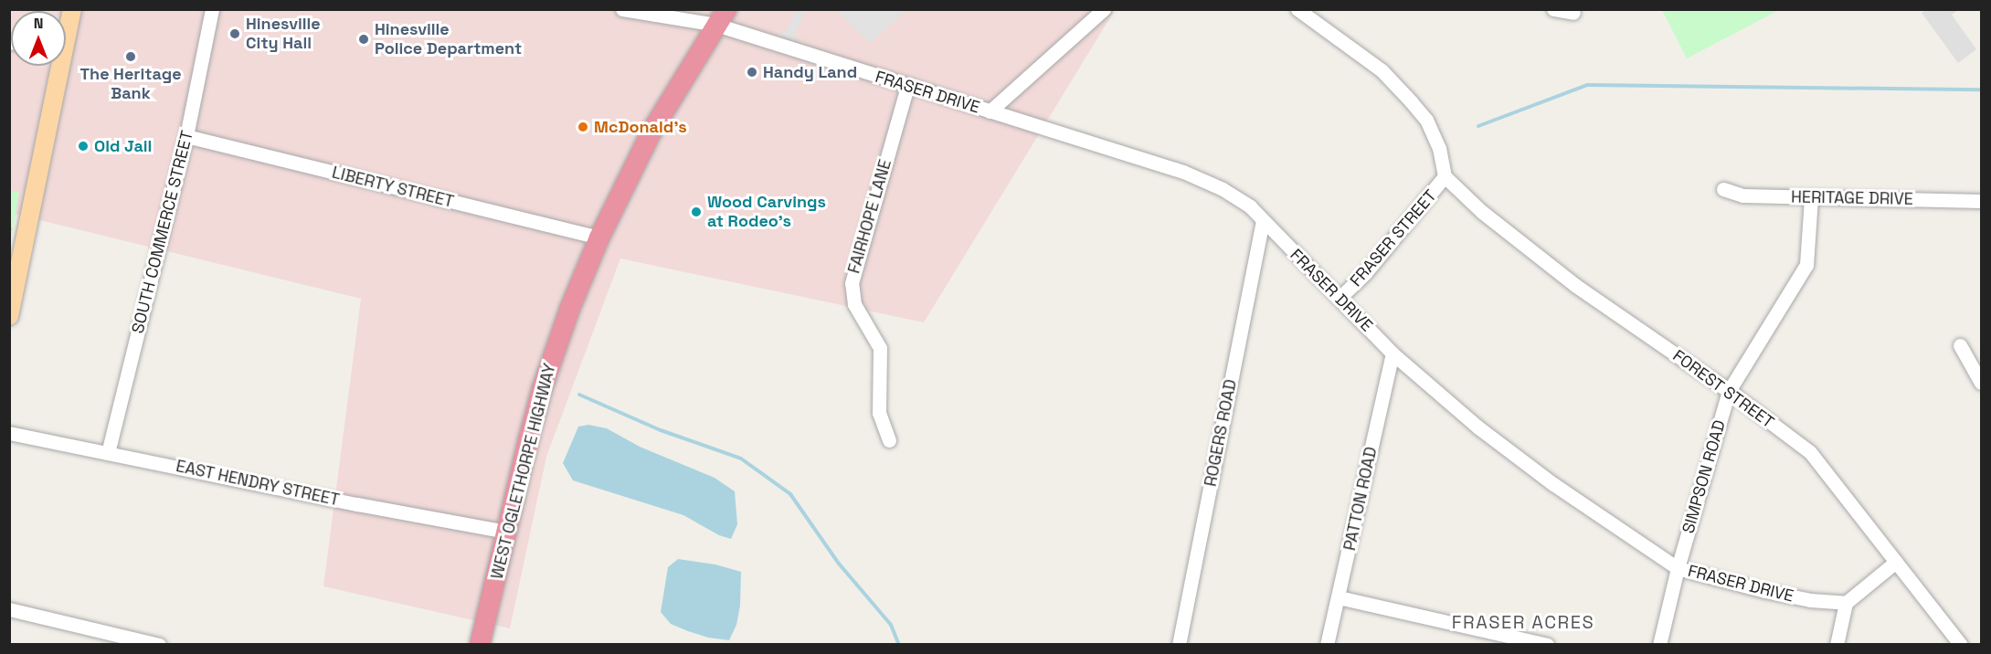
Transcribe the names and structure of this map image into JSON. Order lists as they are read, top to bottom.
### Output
{
  "streets": {
    "highway": ["WEST OGLETHORPE HIGHWAY"],
    "street": [
      "FRASER DRIVE",
      "LIBERTY STREET",
      "HERITAGE DRIVE",
      "FAIRHOPE LANE",
      "SOUTH COMMERCE STREET",
      "FRASER STREET",
      "FOREST STREET",
      "ROGERS ROAD",
      "SIMPSON ROAD",
      "EAST HENDRY STREET",
      "PATTON ROAD"
    ]
  },
  "crossings": [
    ["FRASER DRIVE", "FAIRHOPE LANE"],
    ["FRASER DRIVE", "FRASER STREET"],
    ["FRASER DRIVE", "ROGERS ROAD"],
    ["FRASER DRIVE", "WEST OGLETHORPE HIGHWAY"],
    ["FRASER DRIVE", "SIMPSON ROAD"],
    ["FRASER DRIVE", "PATTON ROAD"],
    ["LIBERTY STREET", "SOUTH COMMERCE STREET"],
    ["LIBERTY STREET", "WEST OGLETHORPE HIGHWAY"],
    ["HERITAGE DRIVE", "SIMPSON ROAD"],
    ["SOUTH COMMERCE STREET", "EAST HENDRY STREET"],
    ["FRASER STREET", "FOREST STREET"],
    ["FOREST STREET", "SIMPSON ROAD"],
    ["WEST OGLETHORPE HIGHWAY", "EAST HENDRY STREET"]
  ],
  "districts": ["FRASER ACRES"],
  "places": [
    "Hinesville City Hall",
    "Hinesville Police Department",
    "The Heritage Bank",
    "Handy Land",
    "McDonald's",
    "Old Jail",
    "Wood Carvings at Rodeo's"
  ],
  "north": "top"
}
